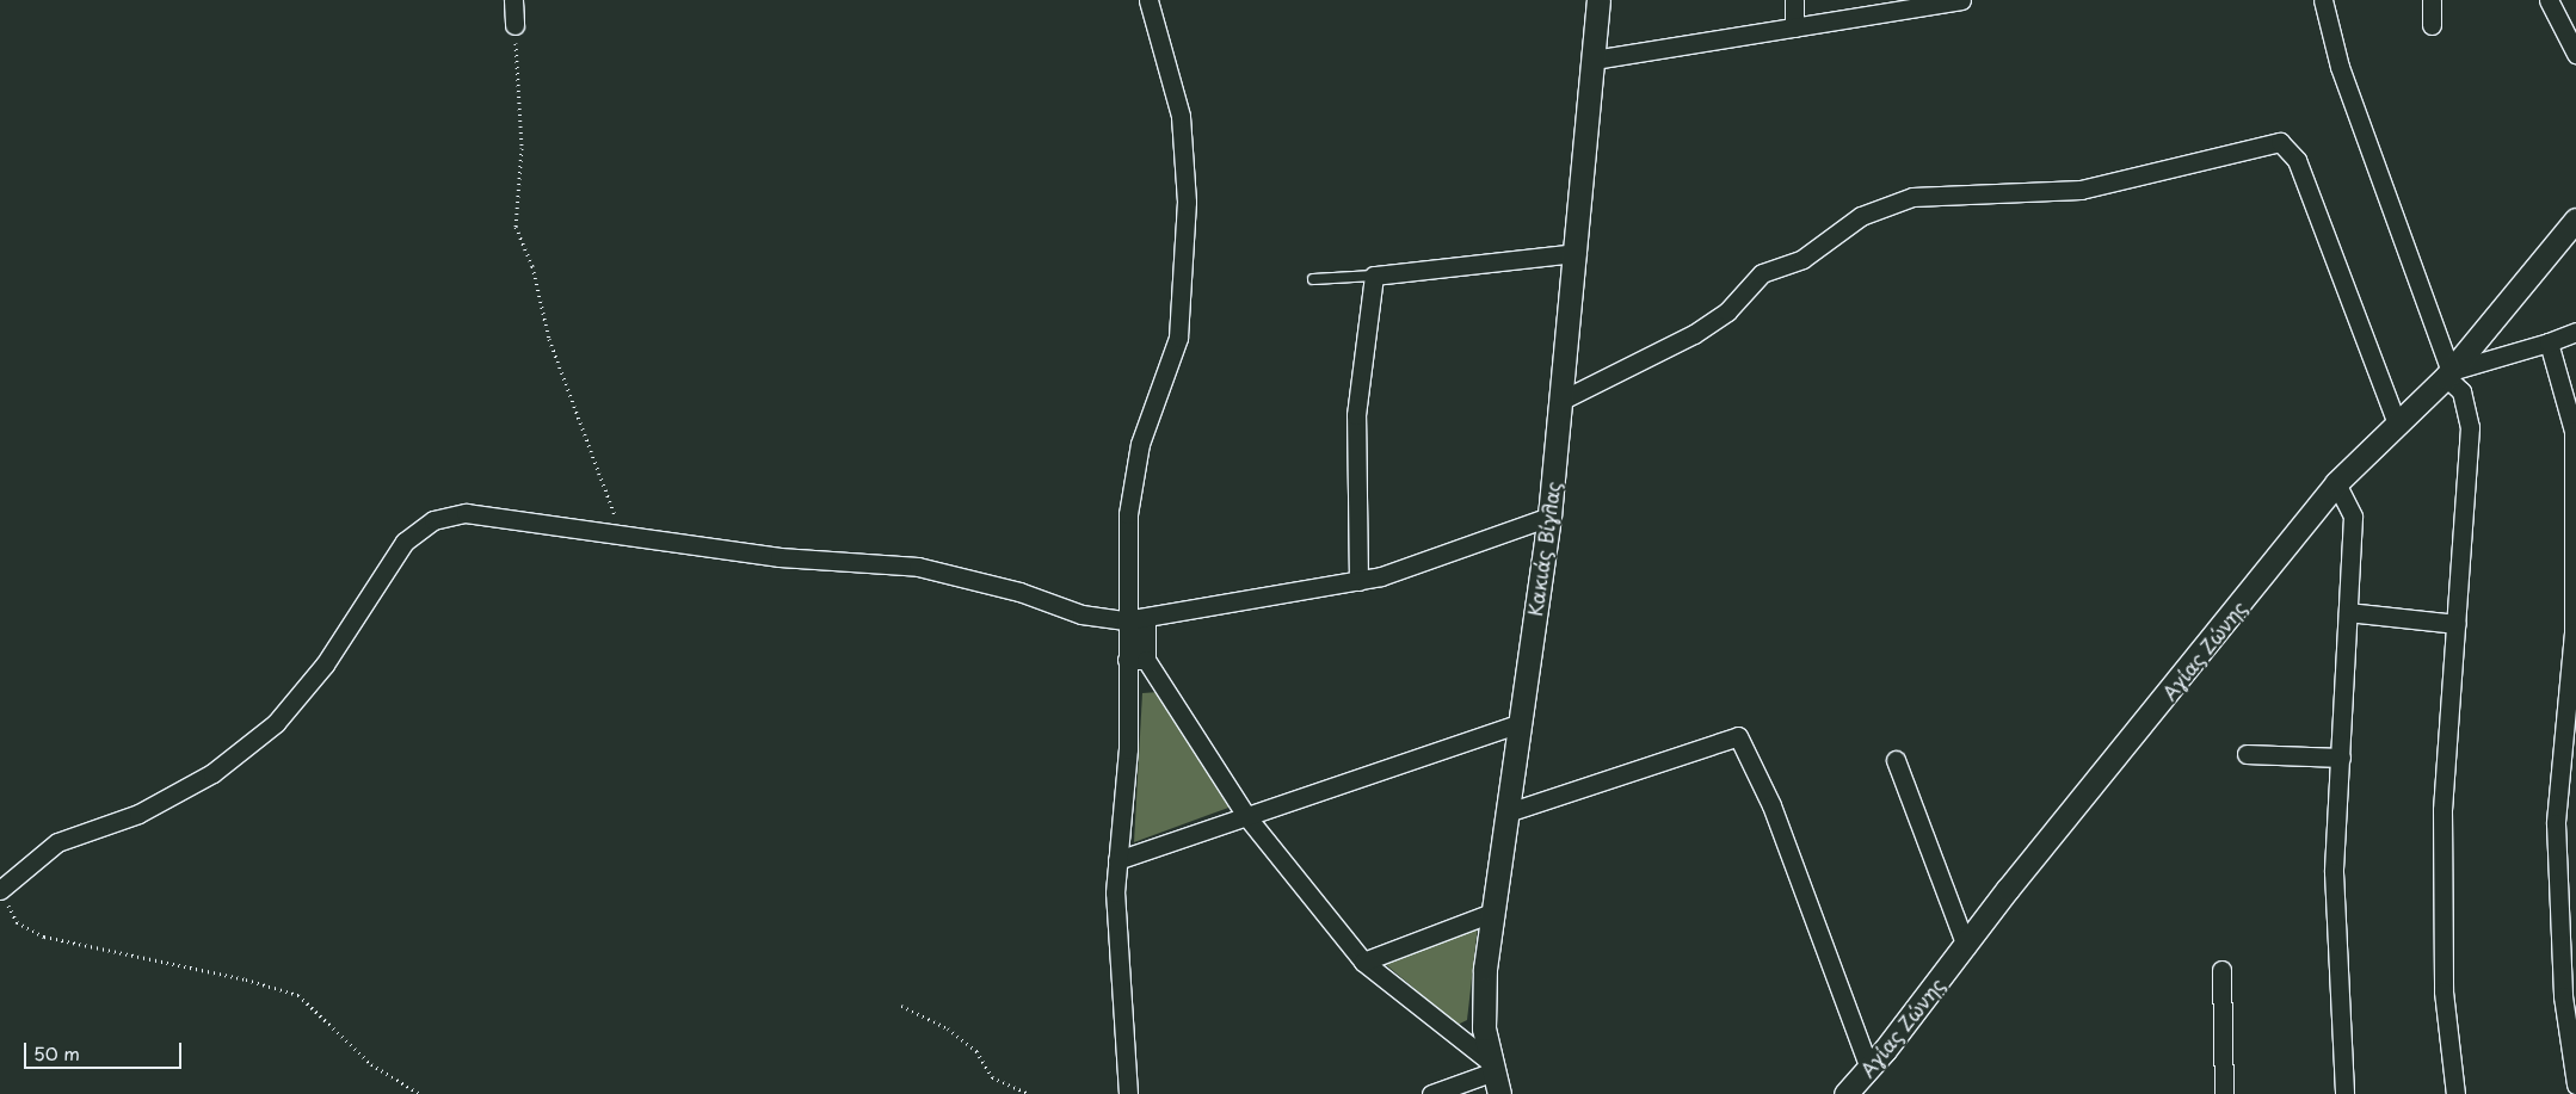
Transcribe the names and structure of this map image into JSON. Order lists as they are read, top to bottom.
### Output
{
  "streets": {
    "street": ["Κακιάς Βίγλας", "Αγίας Ζώνης"]
  },
  "scale_bar": "50 m"
}
